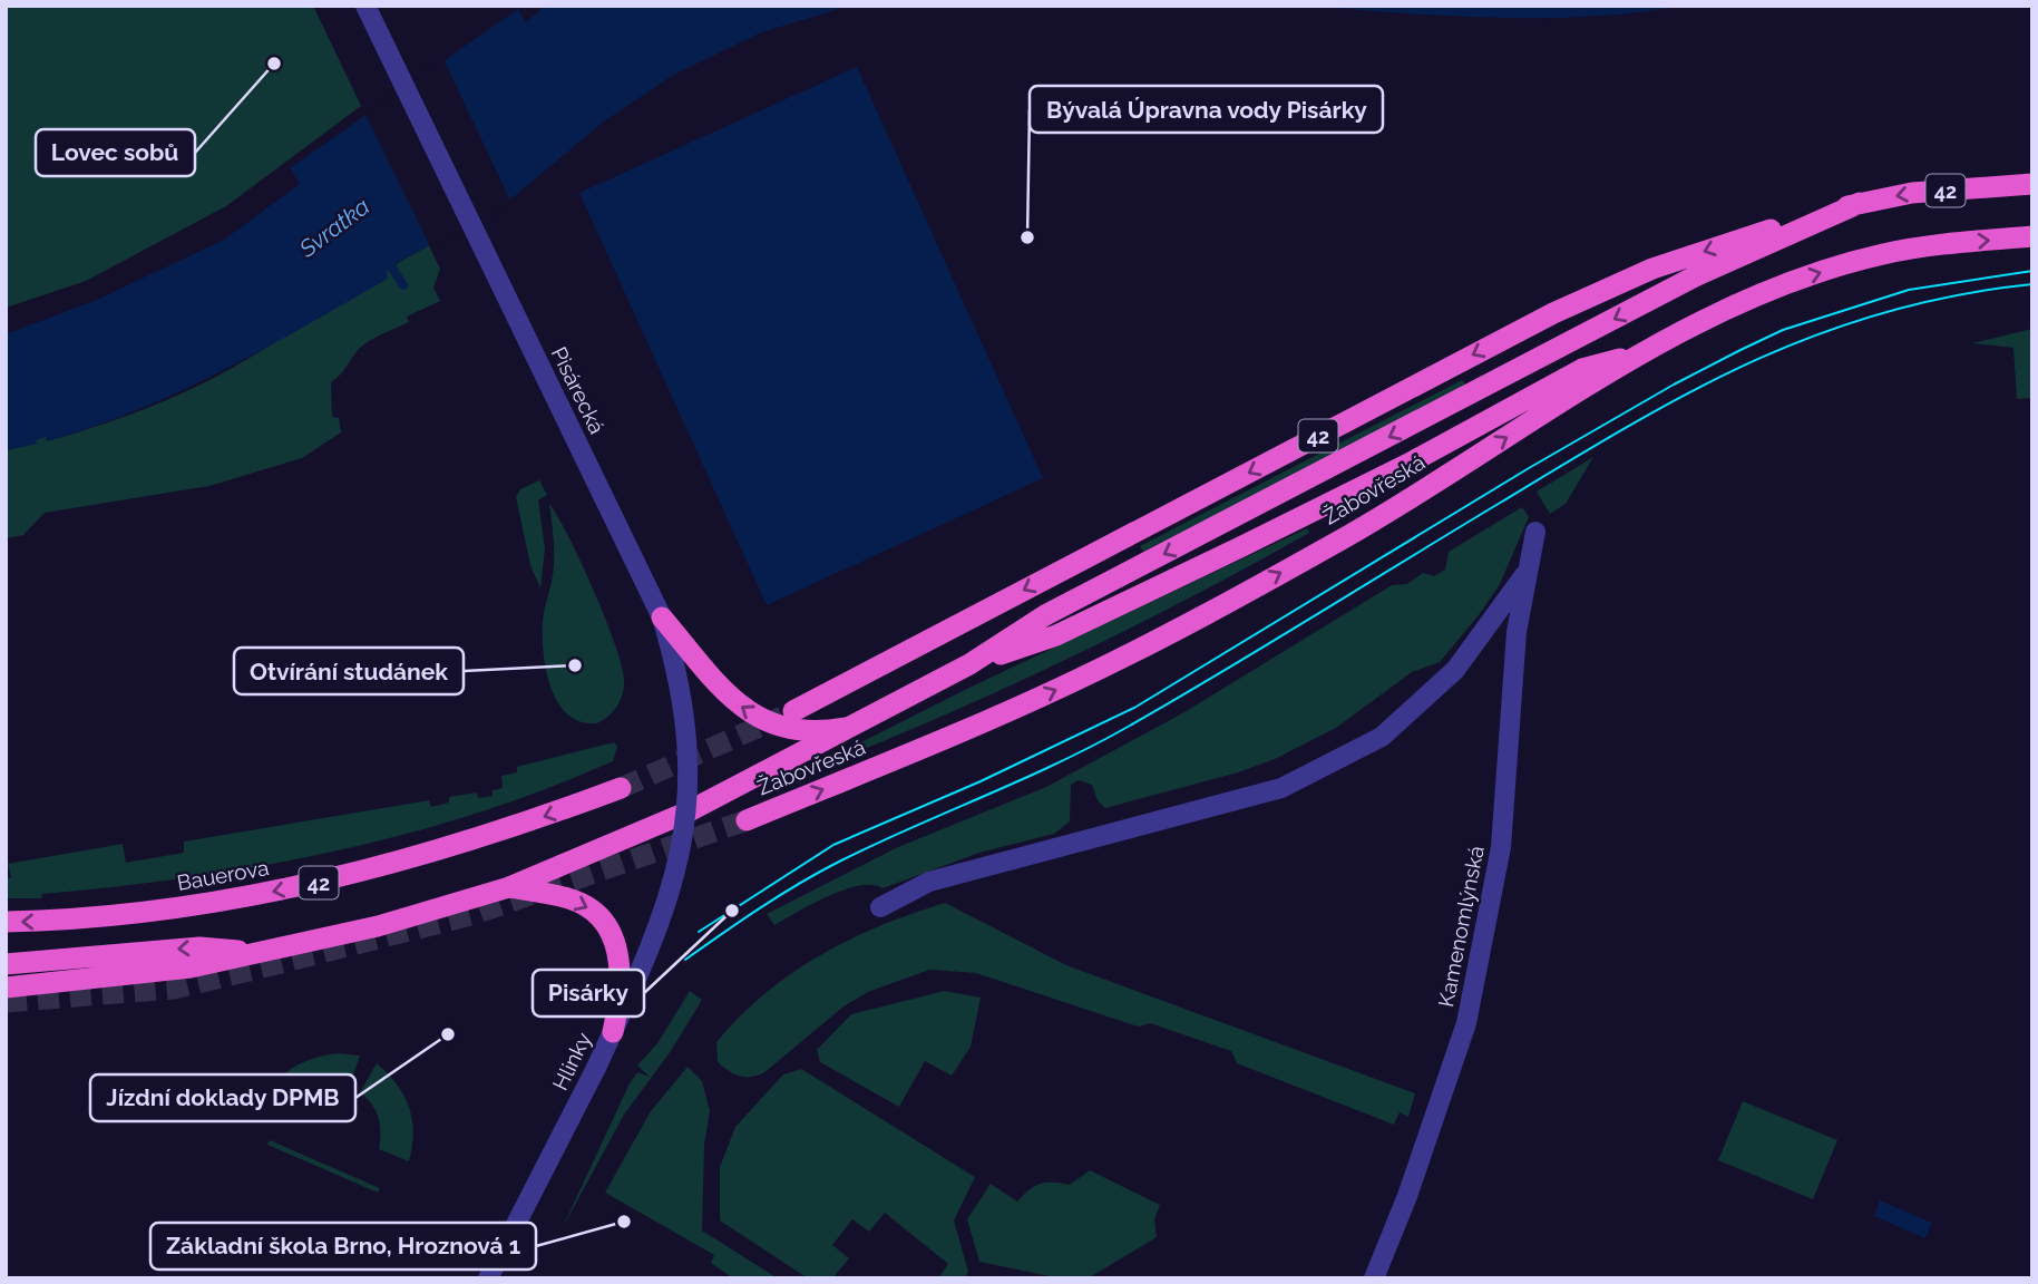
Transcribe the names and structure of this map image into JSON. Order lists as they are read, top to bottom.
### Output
{
  "streets": {
    "highway": ["42", "Žabovřeská", "Bauerova"],
    "street": ["Pisárecká", "Kamenomlýnská", "Hlinky"]
  },
  "crossings": [
    ["42", "Pisárecká"],
    ["42", "Žabovřeská"],
    ["42", "Hlinky"],
    ["Pisárecká", "Hlinky"]
  ],
  "water": ["Svratka"],
  "places": [
    "Lovec sobů",
    "Bývalá Úpravna vody Pisárky",
    "Otvírání studánek",
    "Pisárky",
    "Jízdní doklady DPMB",
    "Základní škola Brno, Hroznová 1"
  ]
}
